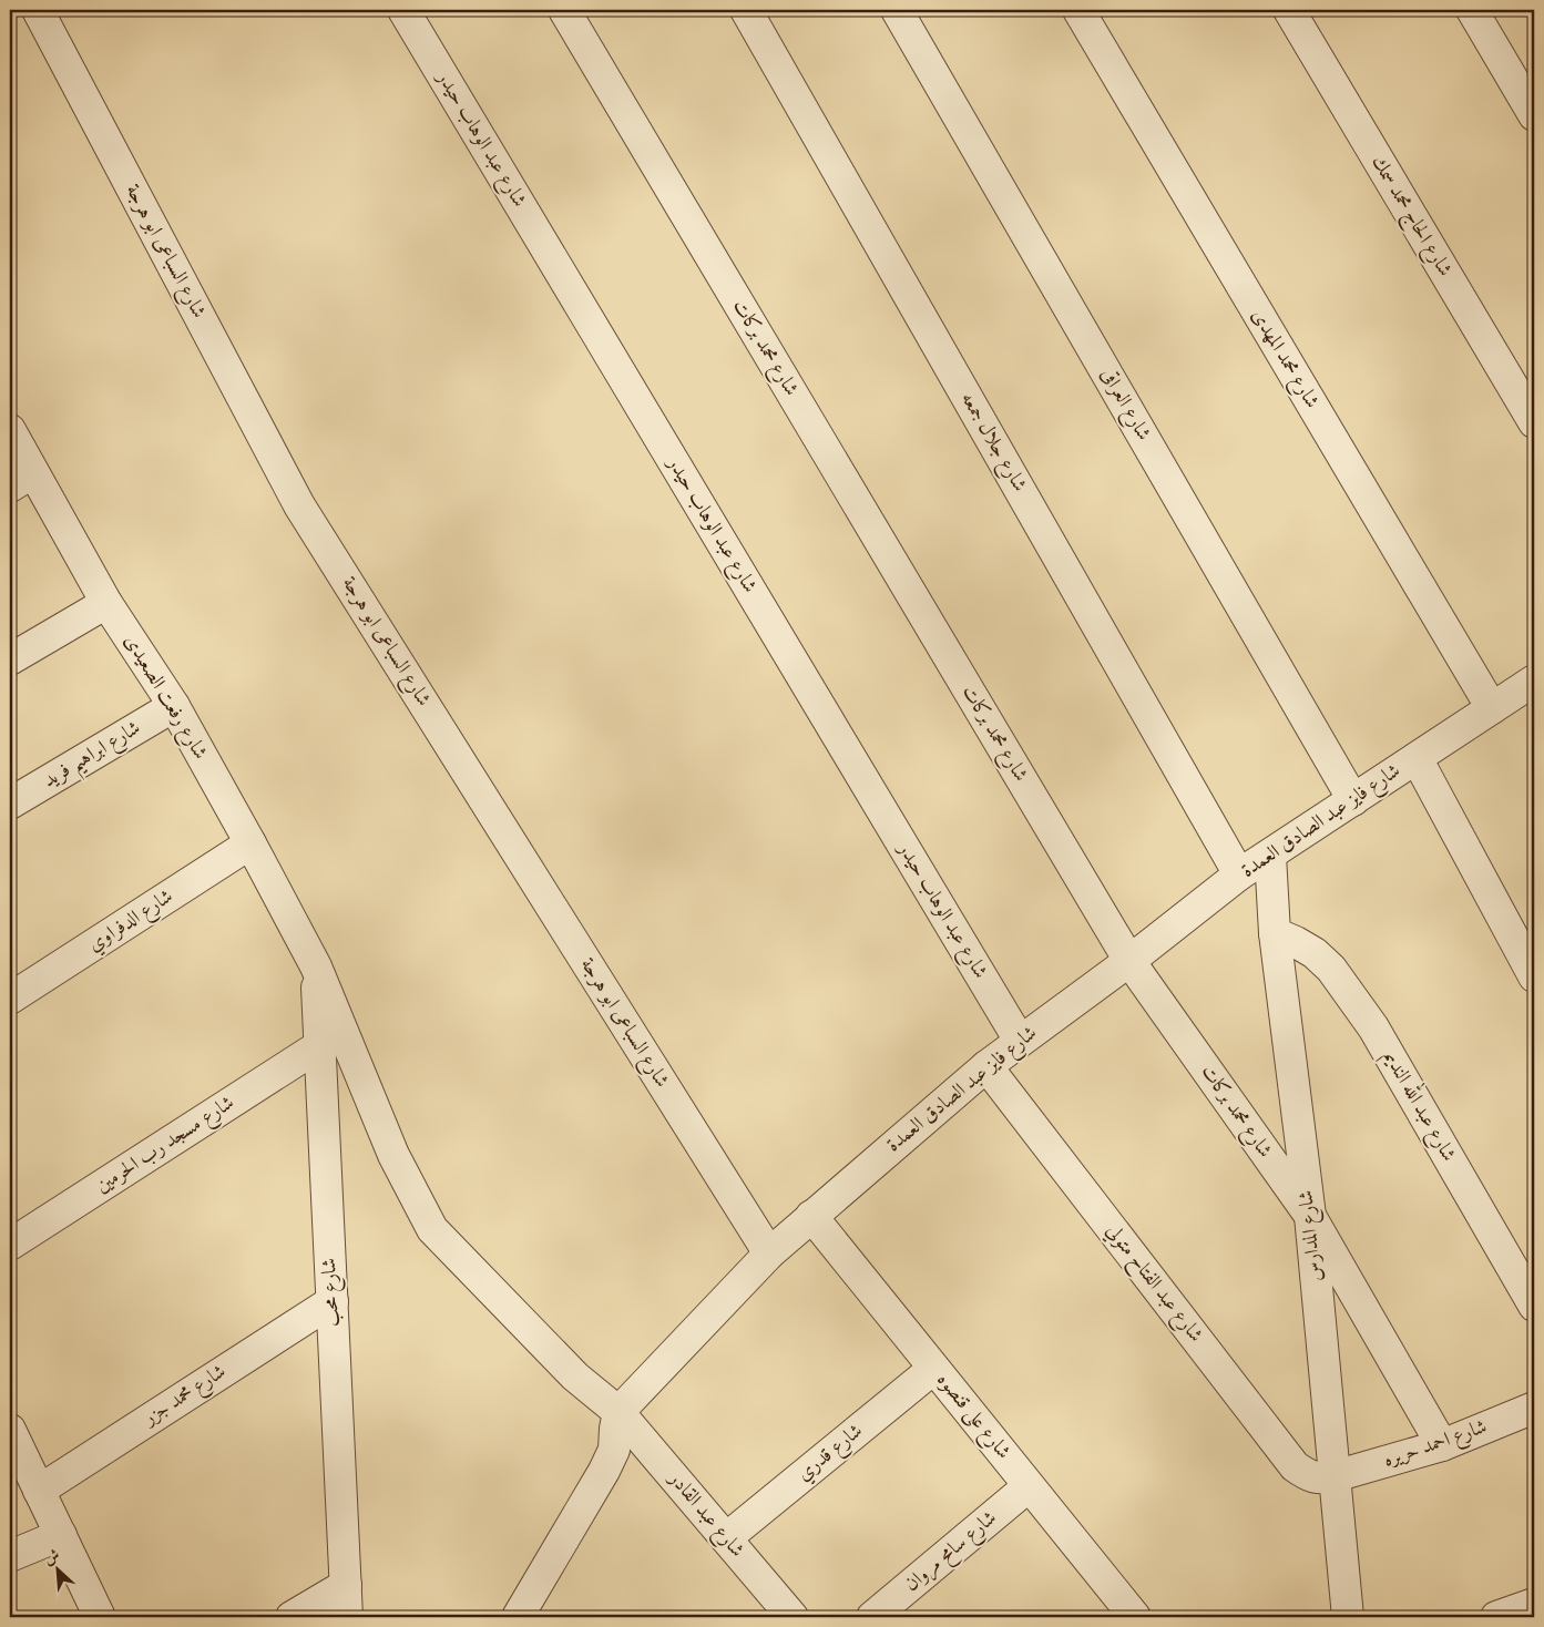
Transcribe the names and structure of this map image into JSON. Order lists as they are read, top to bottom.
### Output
{
  "streets": {
    "street": [
      "شارع عبد الوهاب حيدر",
      "شارع الحاج محمد سمك",
      "شارع السباعى ابو هرجة",
      "شارع محمد بركات",
      "شارع محمد المهدى",
      "شارع العراقى",
      "شارع جلال جمعه",
      "شارع رفعت الصعيدى",
      "شارع ابراهيم فريد",
      "شارع فايز عبد الصادق العمدة",
      "شارع الدفراوي",
      "شارع عبد الله النديم",
      "شارع مسجد رب الحرمين",
      "شارع المدارس",
      "شارع عبد الفتاح متولي",
      "شارع محب",
      "شارع محمد جزر",
      "شارع على قنصوه",
      "شارع احمد حريره",
      "شارع قدري",
      "شارع عبد القادر",
      "شارع سامح مروان"
    ]
  },
  "crossings": [
    ["شارع عبد الوهاب حيدر", "شارع فايز عبد الصادق العمدة"],
    ["شارع السباعى ابو هرجة", "شارع فايز عبد الصادق العمدة"],
    ["شارع محمد بركات", "شارع فايز عبد الصادق العمدة"],
    ["شارع محمد بركات", "شارع المدارس"],
    ["شارع محمد بركات", "شارع احمد حريره"],
    ["شارع محمد المهدى", "شارع فايز عبد الصادق العمدة"],
    ["شارع العراقى", "شارع فايز عبد الصادق العمدة"],
    ["شارع جلال جمعه", "شارع فايز عبد الصادق العمدة"],
    ["شارع رفعت الصعيدى", "شارع ابراهيم فريد"],
    ["شارع رفعت الصعيدى", "شارع الدفراوي"],
    ["شارع رفعت الصعيدى", "شارع محب"],
    ["شارع رفعت الصعيدى", "شارع عبد القادر"],
    ["شارع فايز عبد الصادق العمدة", "شارع المدارس"],
    ["شارع فايز عبد الصادق العمدة", "شارع عبد الفتاح متولي"],
    ["شارع فايز عبد الصادق العمدة", "شارع على قنصوه"],
    ["شارع فايز عبد الصادق العمدة", "شارع عبد القادر"],
    ["شارع عبد الله النديم", "شارع المدارس"],
    ["شارع مسجد رب الحرمين", "شارع محب"],
    ["شارع المدارس", "شارع عبد الفتاح متولي"],
    ["شارع المدارس", "شارع احمد حريره"],
    ["شارع عبد الفتاح متولي", "شارع احمد حريره"],
    ["شارع محب", "شارع محمد جزر"],
    ["شارع محب", "شارع عبد القادر"],
    ["شارع على قنصوه", "شارع قدري"],
    ["شارع على قنصوه", "شارع سامح مروان"],
    ["شارع قدري", "شارع عبد القادر"]
  ],
  "north": "top left"
}
